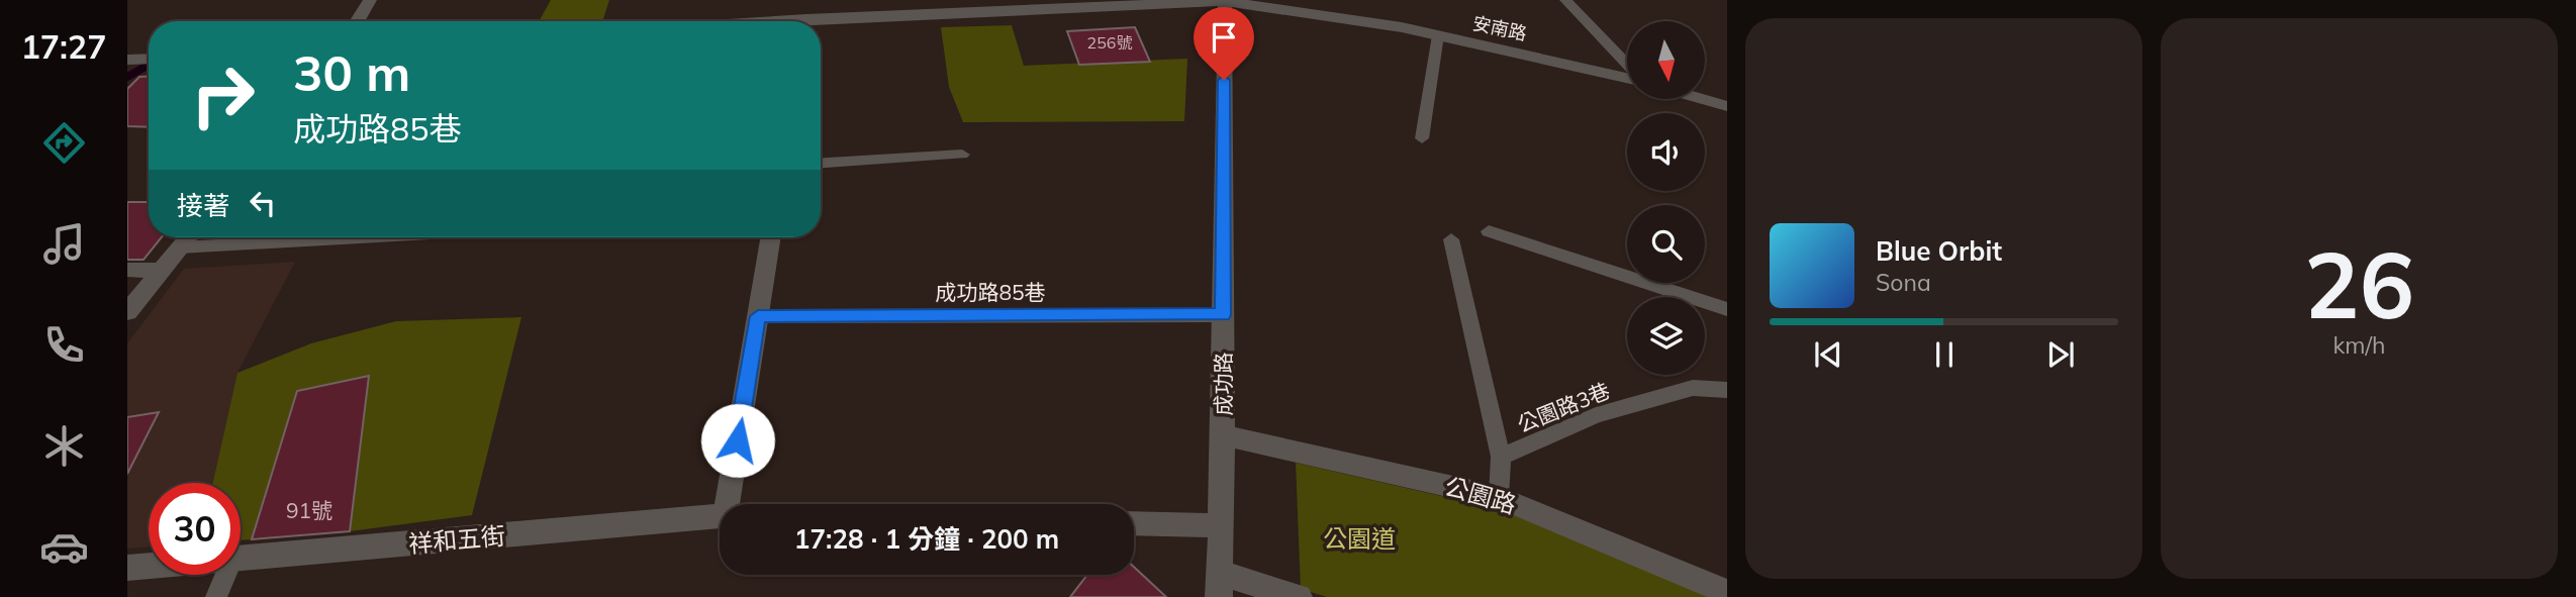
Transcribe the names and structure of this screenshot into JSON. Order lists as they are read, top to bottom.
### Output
{
  "streets": {
    "street": [
      "安南路",
      "成功路",
      "公園路",
      "祥和五街"
    ],
    "lane": ["成功路85巷", "公園路3巷"]
  },
  "crossings": [
    ["安南路", "成功路"],
    ["成功路85巷", "成功路"],
    ["成功路", "公園路"],
    ["公園路3巷", "公園路"]
  ],
  "parks": ["公園道"],
  "house_numbers": ["256號", "91號"],
  "north": "bottom",
  "page": {
    "tabs": "17:27",
    "tile": ["26", "km/h"],
    "turn": ["30 m", "成功路85巷"],
    "then": "接著",
    "song": ["Blue Orbit", "Sona"],
    "limit": "30",
    "trip": "17:28 · 1 分鐘 · 200 m"
  }
}
